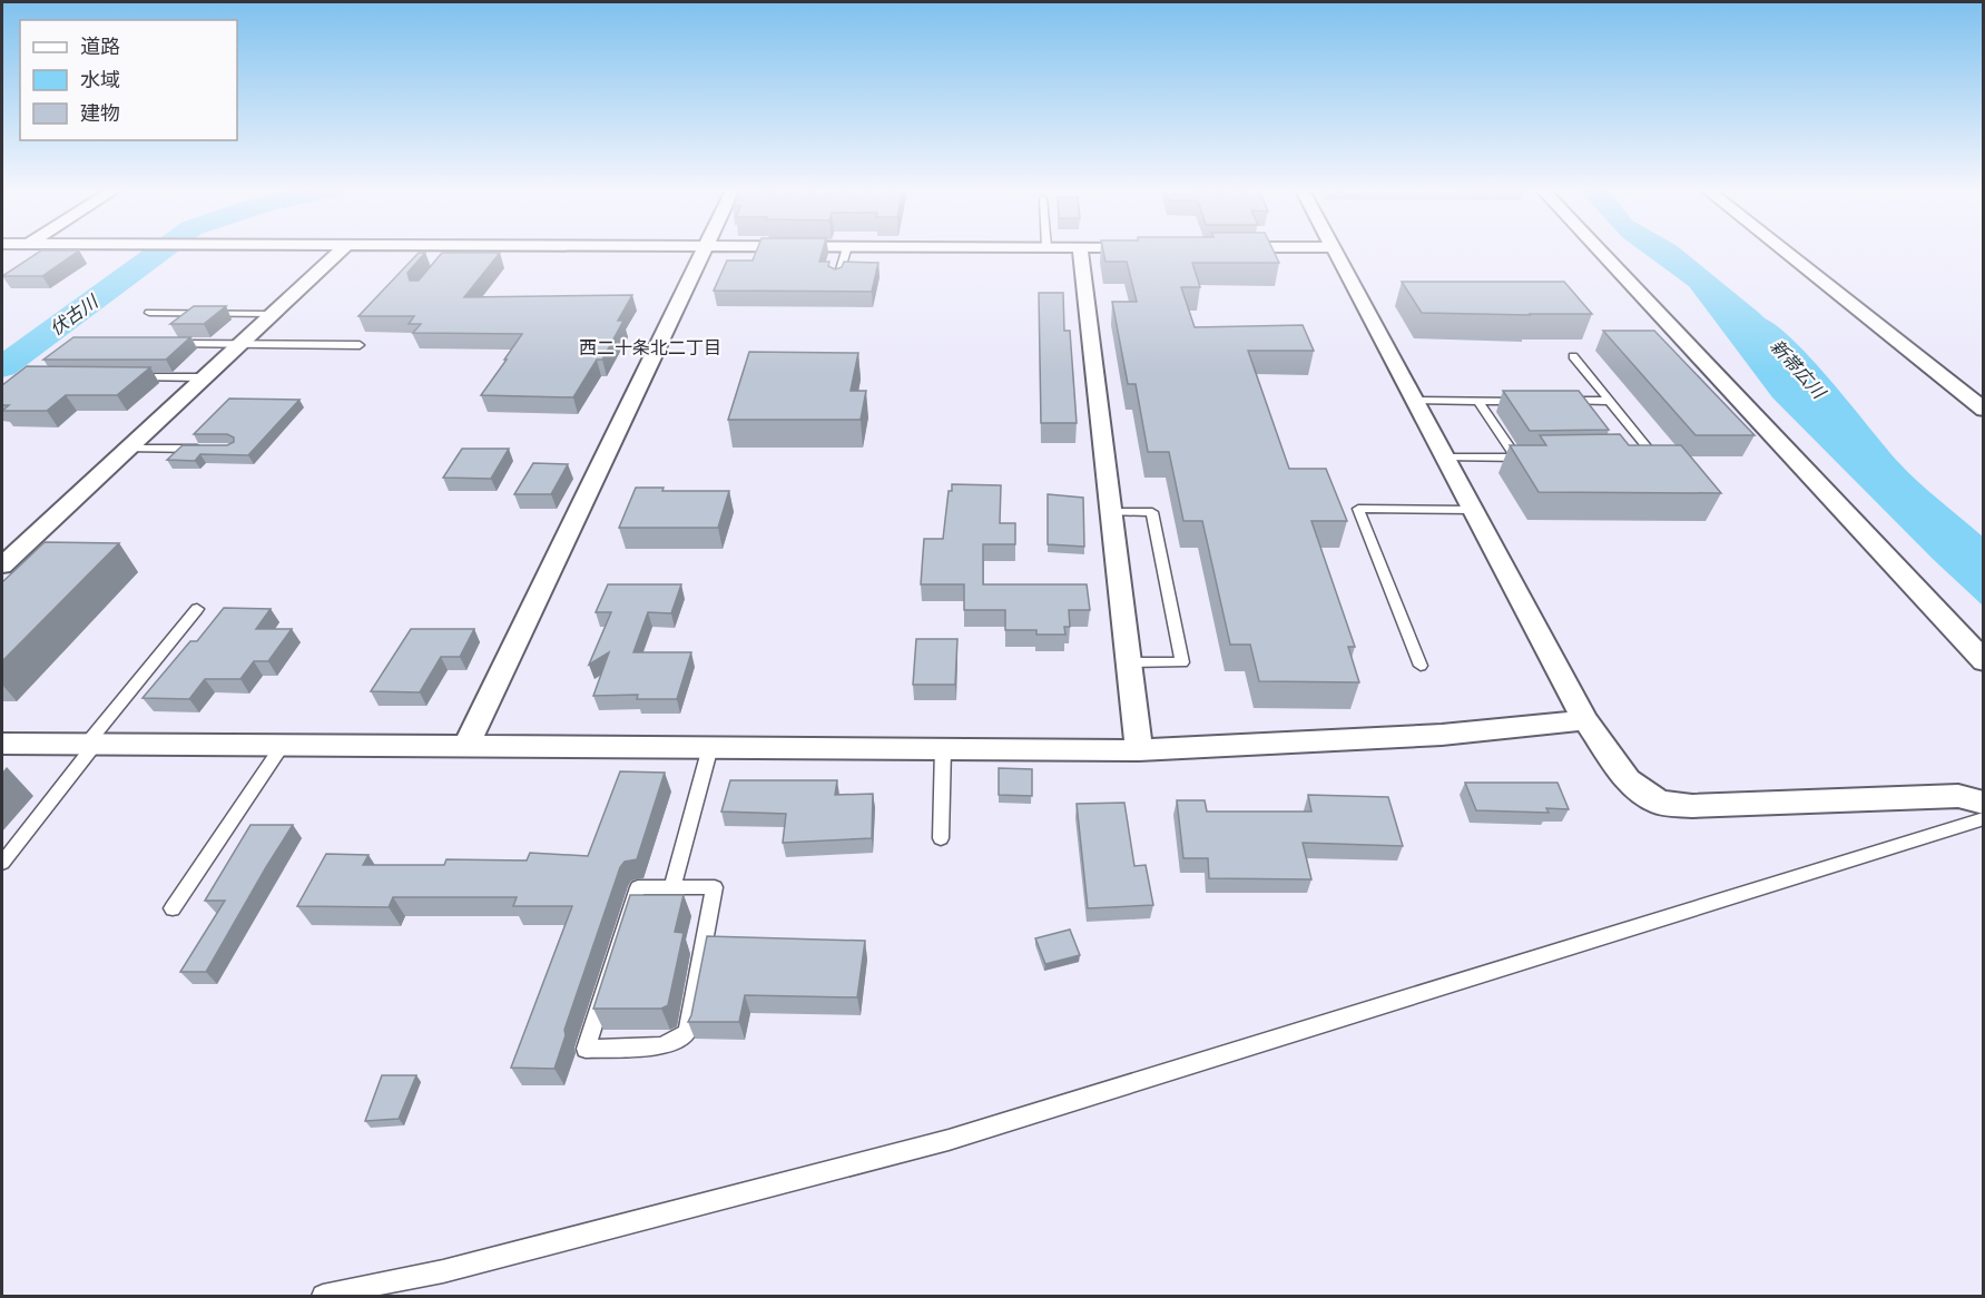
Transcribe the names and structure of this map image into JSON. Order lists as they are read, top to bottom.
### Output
{
  "districts": ["西二十条北二丁目"],
  "water": ["伏古川", "新帯広川"],
  "legend": ["道路", "水域", "建物"]
}
